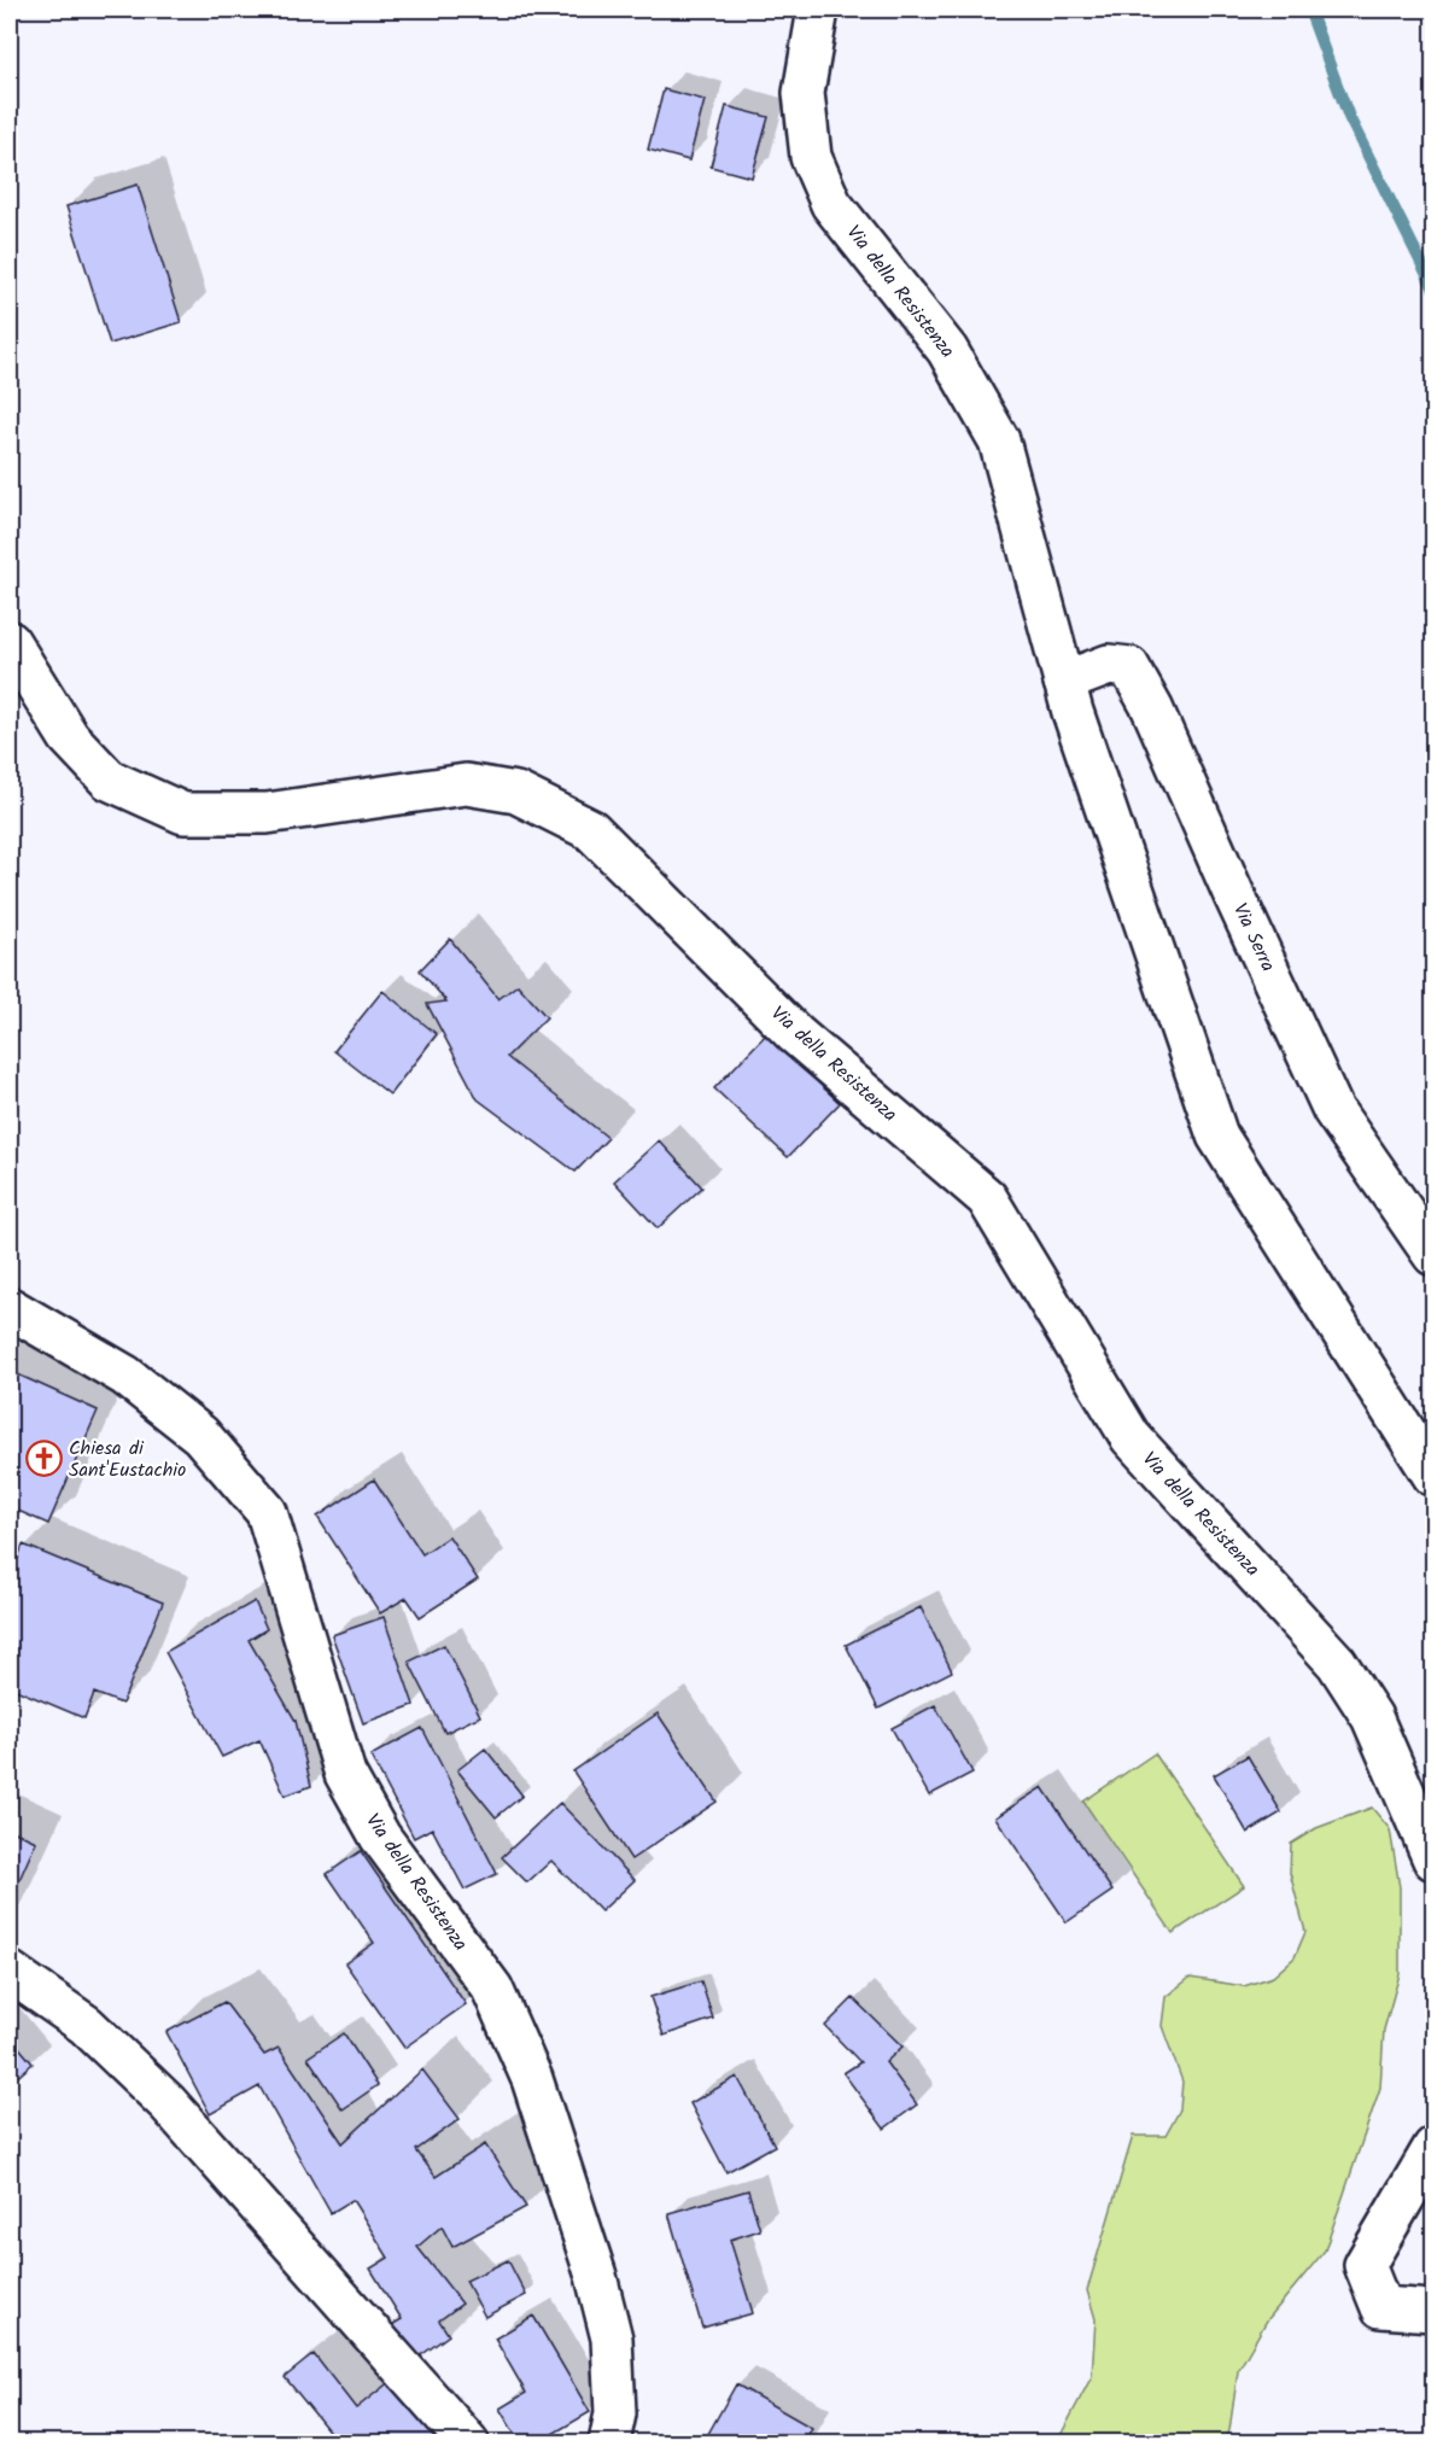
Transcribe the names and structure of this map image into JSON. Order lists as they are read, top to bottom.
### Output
{
  "streets": {
    "street": ["Via della Resistenza", "Via Serra"]
  },
  "crossings": [
    ["Via della Resistenza", "Via Serra"]
  ],
  "places": {
    "church": ["Chiesa di Sant'Eustachio"]
  }
}
